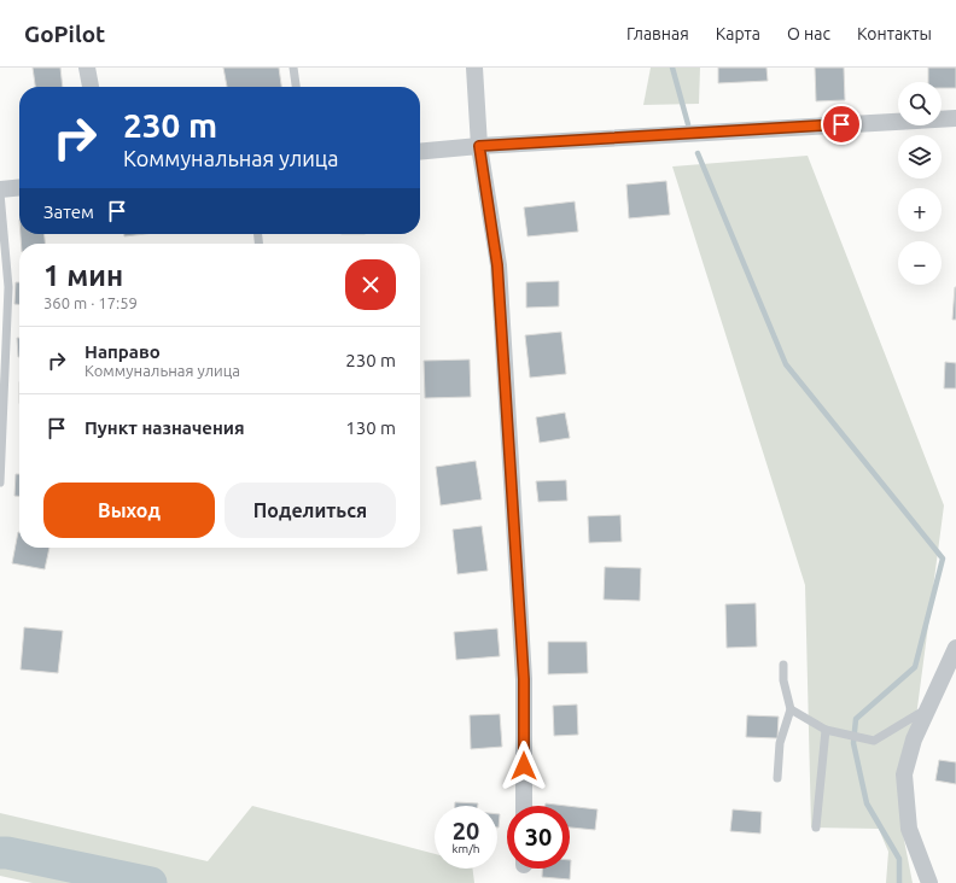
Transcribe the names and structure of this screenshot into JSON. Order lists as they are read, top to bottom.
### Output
{
  "page": {
    "header": "GoPilot",
    "nav": [
      "Главная",
      "Карта",
      "О нас",
      "Контакты"
    ],
    "map_buttons": ["+", "−"],
    "turn": ["230 m", "Коммунальная улица"],
    "then": "Затем",
    "heading": ["1 мин", "360 m · 17:59"],
    "list": [
      {
        "name": "Направо",
        "note": "Коммунальная улица",
        "value": "230 m"
      },
      {
        "name": "Пункт назначения",
        "value": "130 m"
      }
    ],
    "buttons": ["Выход", "Поделиться"],
    "speed": "20 km/h",
    "limit": "30"
  }
}
